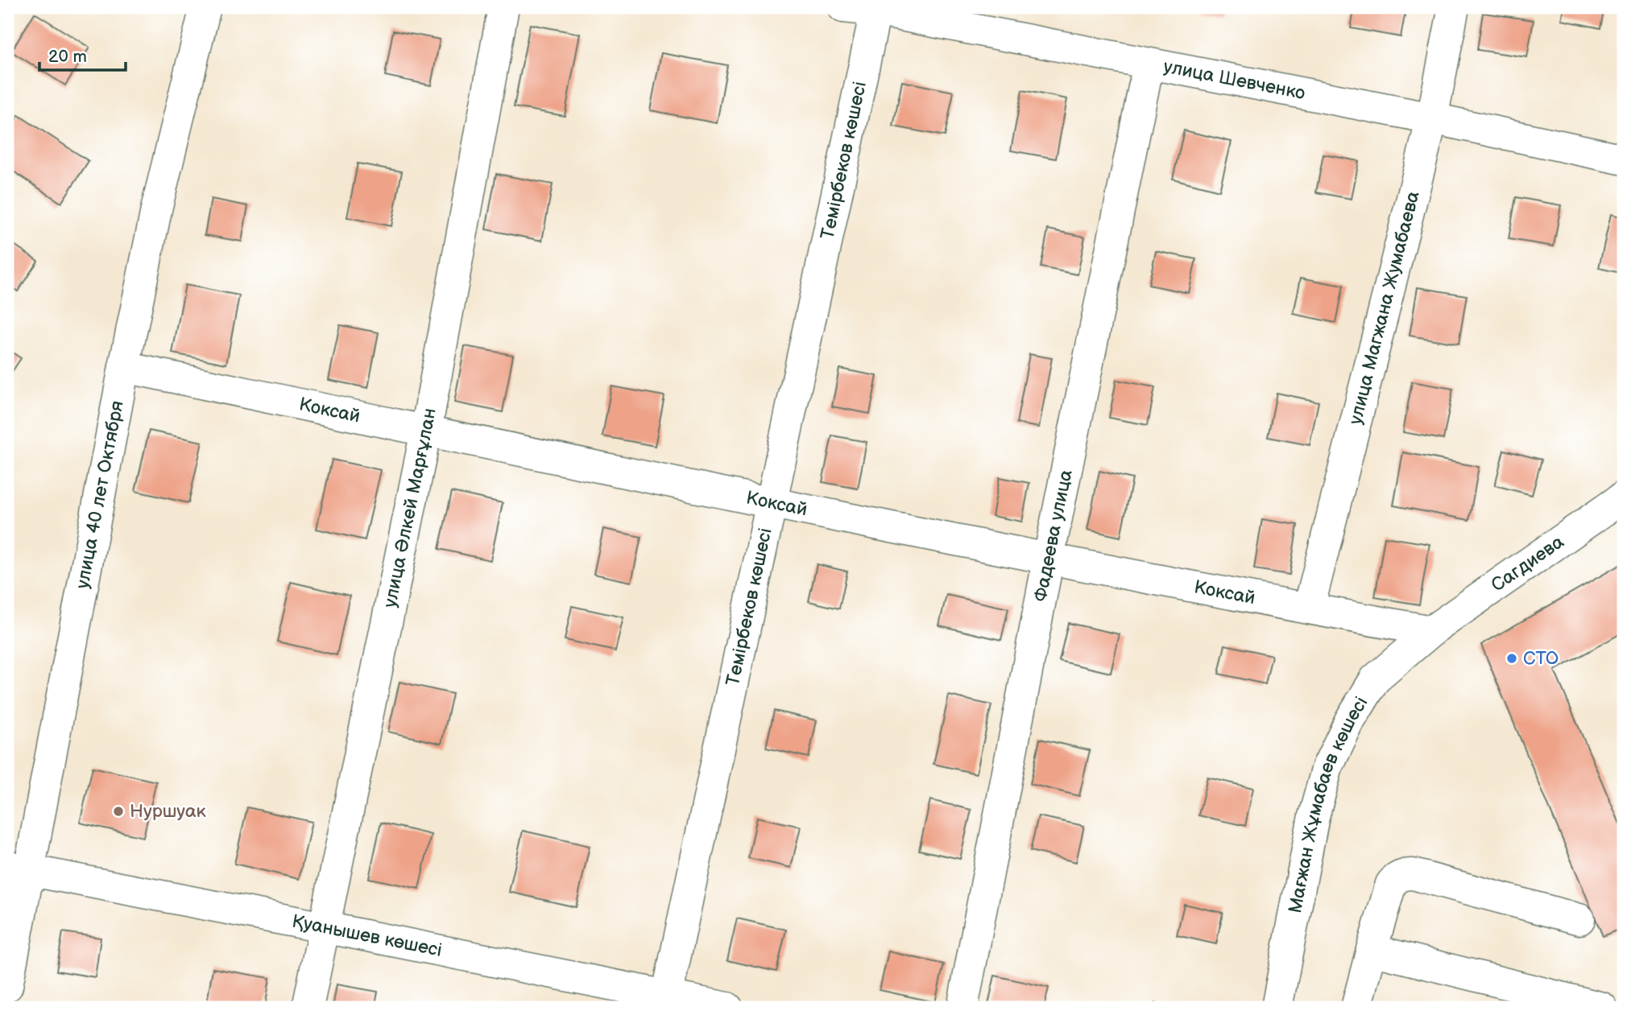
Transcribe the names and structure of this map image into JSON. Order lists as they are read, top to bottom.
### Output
{
  "streets": {
    "street": [
      "улица Шевченко",
      "Темірбеков көшесі",
      "улица Магжана Жумабаева",
      "Коксай",
      "улица 40 лет Октября",
      "улица Әлкей Марғұлан",
      "Фадеева улица",
      "Сагдиева",
      "Мағжан Жұмабаев көшесі",
      "Қуанышев көшесі"
    ]
  },
  "crossings": [
    ["улица Шевченко", "Темірбеков көшесі"],
    ["улица Шевченко", "улица Магжана Жумабаева"],
    ["улица Шевченко", "Фадеева улица"],
    ["Темірбеков көшесі", "Коксай"],
    ["Темірбеков көшесі", "Қуанышев көшесі"],
    ["улица Магжана Жумабаева", "Коксай"],
    ["Коксай", "улица 40 лет Октября"],
    ["Коксай", "улица Әлкей Марғұлан"],
    ["Коксай", "Фадеева улица"],
    ["Коксай", "Сагдиева"],
    ["Коксай", "Мағжан Жұмабаев көшесі"],
    ["улица 40 лет Октября", "Қуанышев көшесі"],
    ["улица Әлкей Марғұлан", "Қуанышев көшесі"],
    ["Сагдиева", "Мағжан Жұмабаев көшесі"]
  ],
  "places": ["СТО", "Нуршуак"],
  "scale_bar": "20 m"
}
